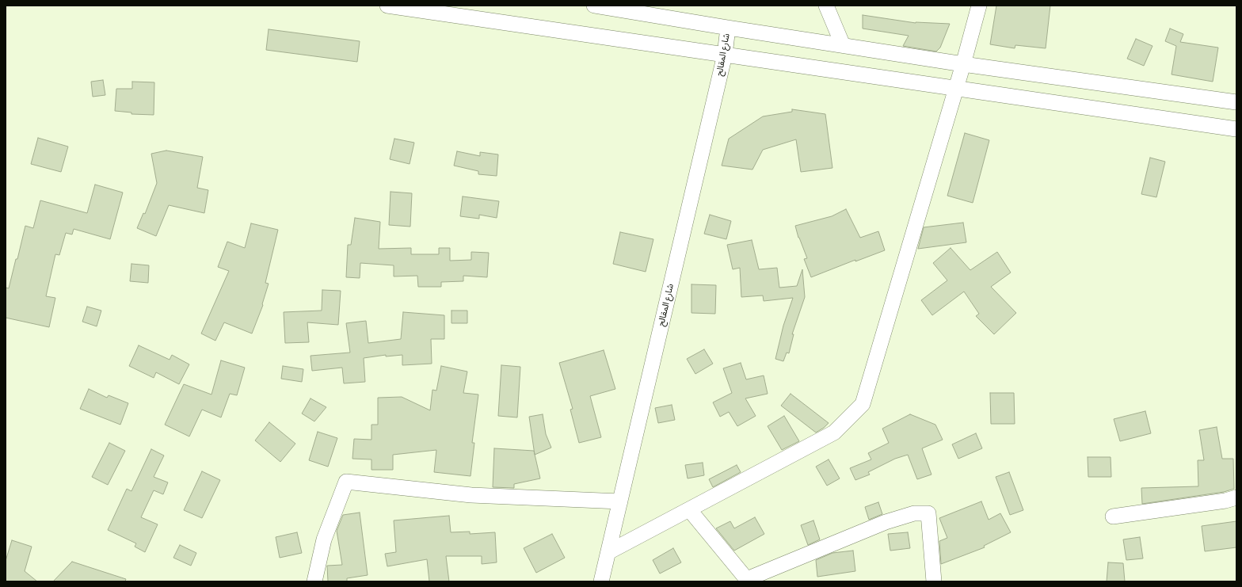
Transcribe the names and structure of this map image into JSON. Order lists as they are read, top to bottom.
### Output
{
  "streets": {
    "street": ["شارع المقالح"]
  }
}
